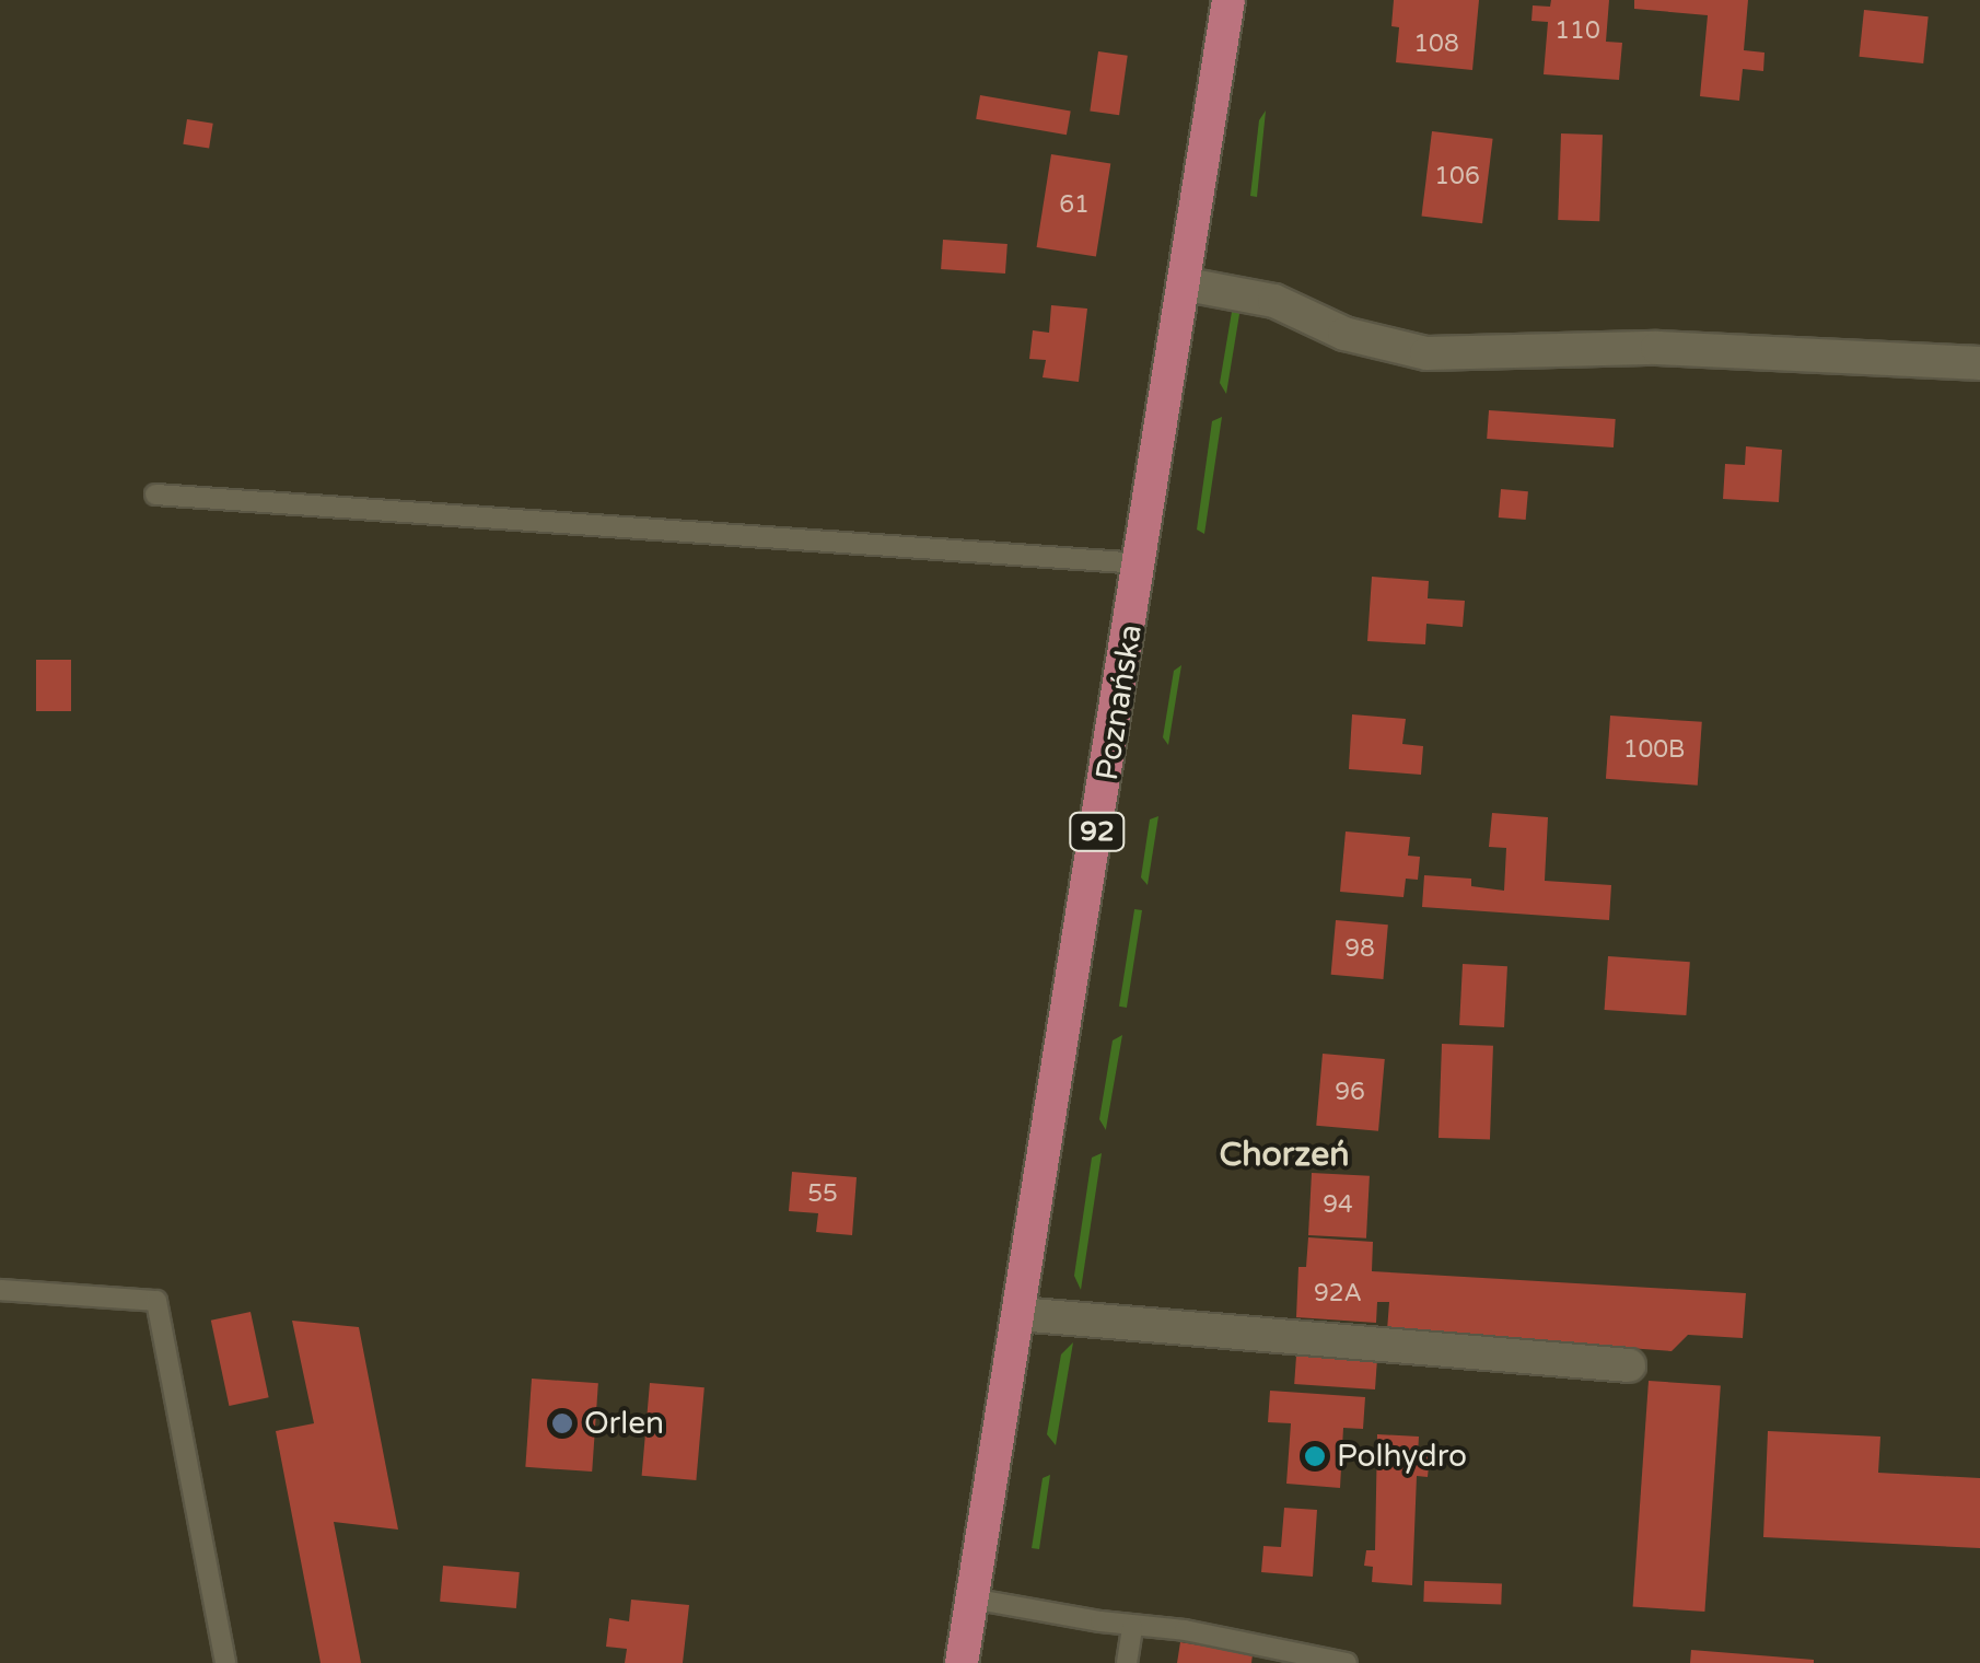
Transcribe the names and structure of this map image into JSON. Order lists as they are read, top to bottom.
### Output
{
  "streets": {
    "main road": ["Poznańska", "92"]
  },
  "districts": ["Chorzeń"],
  "places": ["Orlen", "Polhydro"],
  "house_numbers": [
    "110",
    "108",
    "106",
    "61",
    "100B",
    "98",
    "96",
    "55",
    "94",
    "92A"
  ]
}
